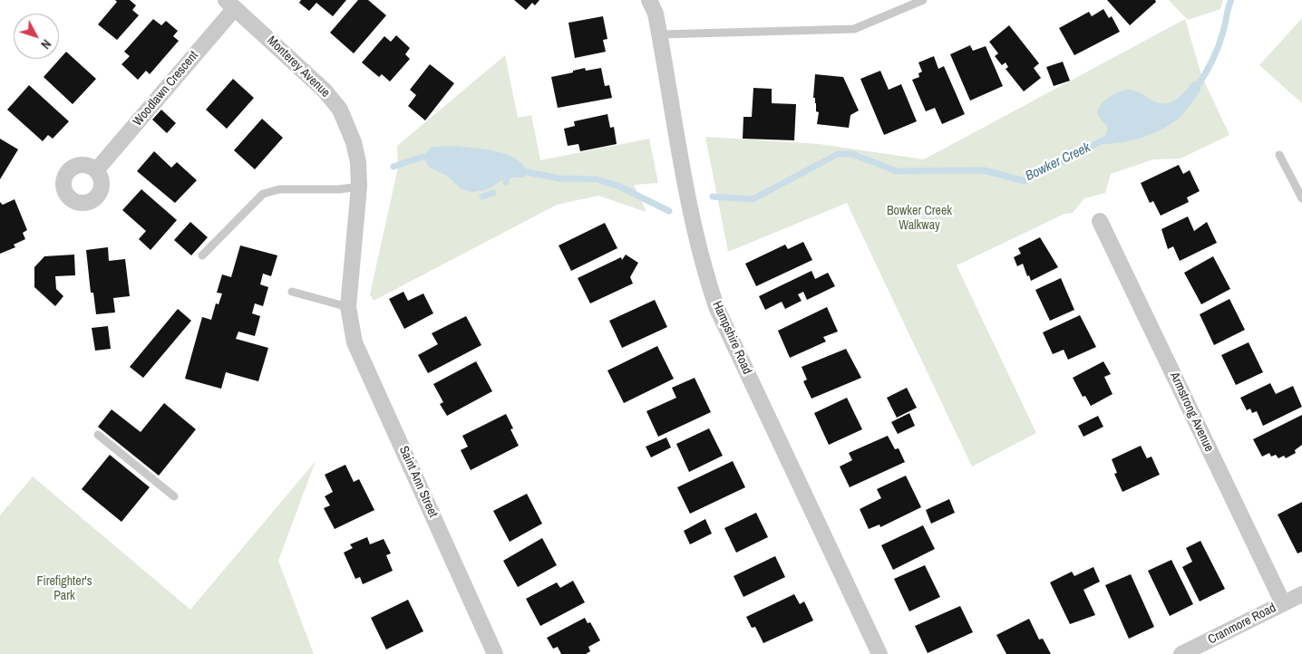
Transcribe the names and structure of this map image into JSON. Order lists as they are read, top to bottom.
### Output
{
  "streets": {
    "street": [
      "Monterey Avenue",
      "Woodlawn Crescent",
      "Hampshire Road",
      "Armstrong Avenue",
      "Saint Ann Street",
      "Cranmore Road"
    ]
  },
  "crossings": [
    ["Monterey Avenue", "Woodlawn Crescent"],
    ["Monterey Avenue", "Saint Ann Street"],
    ["Armstrong Avenue", "Cranmore Road"]
  ],
  "water": ["Bowker Creek"],
  "parks": ["Bowker Creek Walkway", "Firefighter's Park"],
  "north": "bottom right"
}
